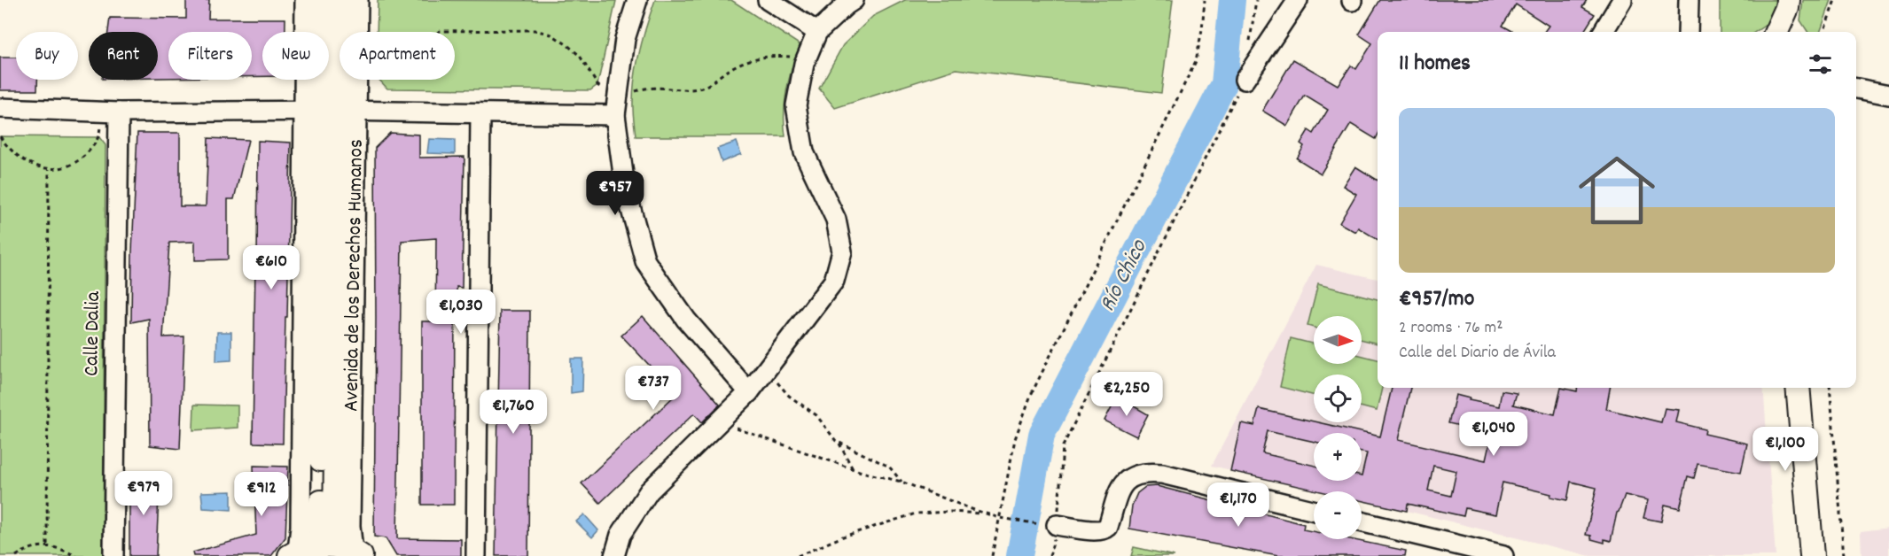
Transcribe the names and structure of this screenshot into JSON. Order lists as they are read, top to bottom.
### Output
{
  "streets": {
    "main road": ["Avenida de los Derechos Humanos"],
    "street": ["Calle Dalia"]
  },
  "water": ["Río Chico"],
  "north": "right",
  "page": {
    "chip": [
      "Buy",
      "Rent",
      "Filters",
      "New",
      "Apartment"
    ],
    "heading": "11 homes",
    "list": [
      {
        "name": "€957/mo",
        "note": "2 rooms · 76 m² · Calle del Diario de Ávila"
      }
    ],
    "price": [
      "€957",
      "€610",
      "€1,030",
      "€737",
      "€2,250",
      "€1,760",
      "€1,040",
      "€1,100",
      "€979",
      "€912",
      "€1,170"
    ],
    "map_buttons": ["+", "−"]
  }
}
